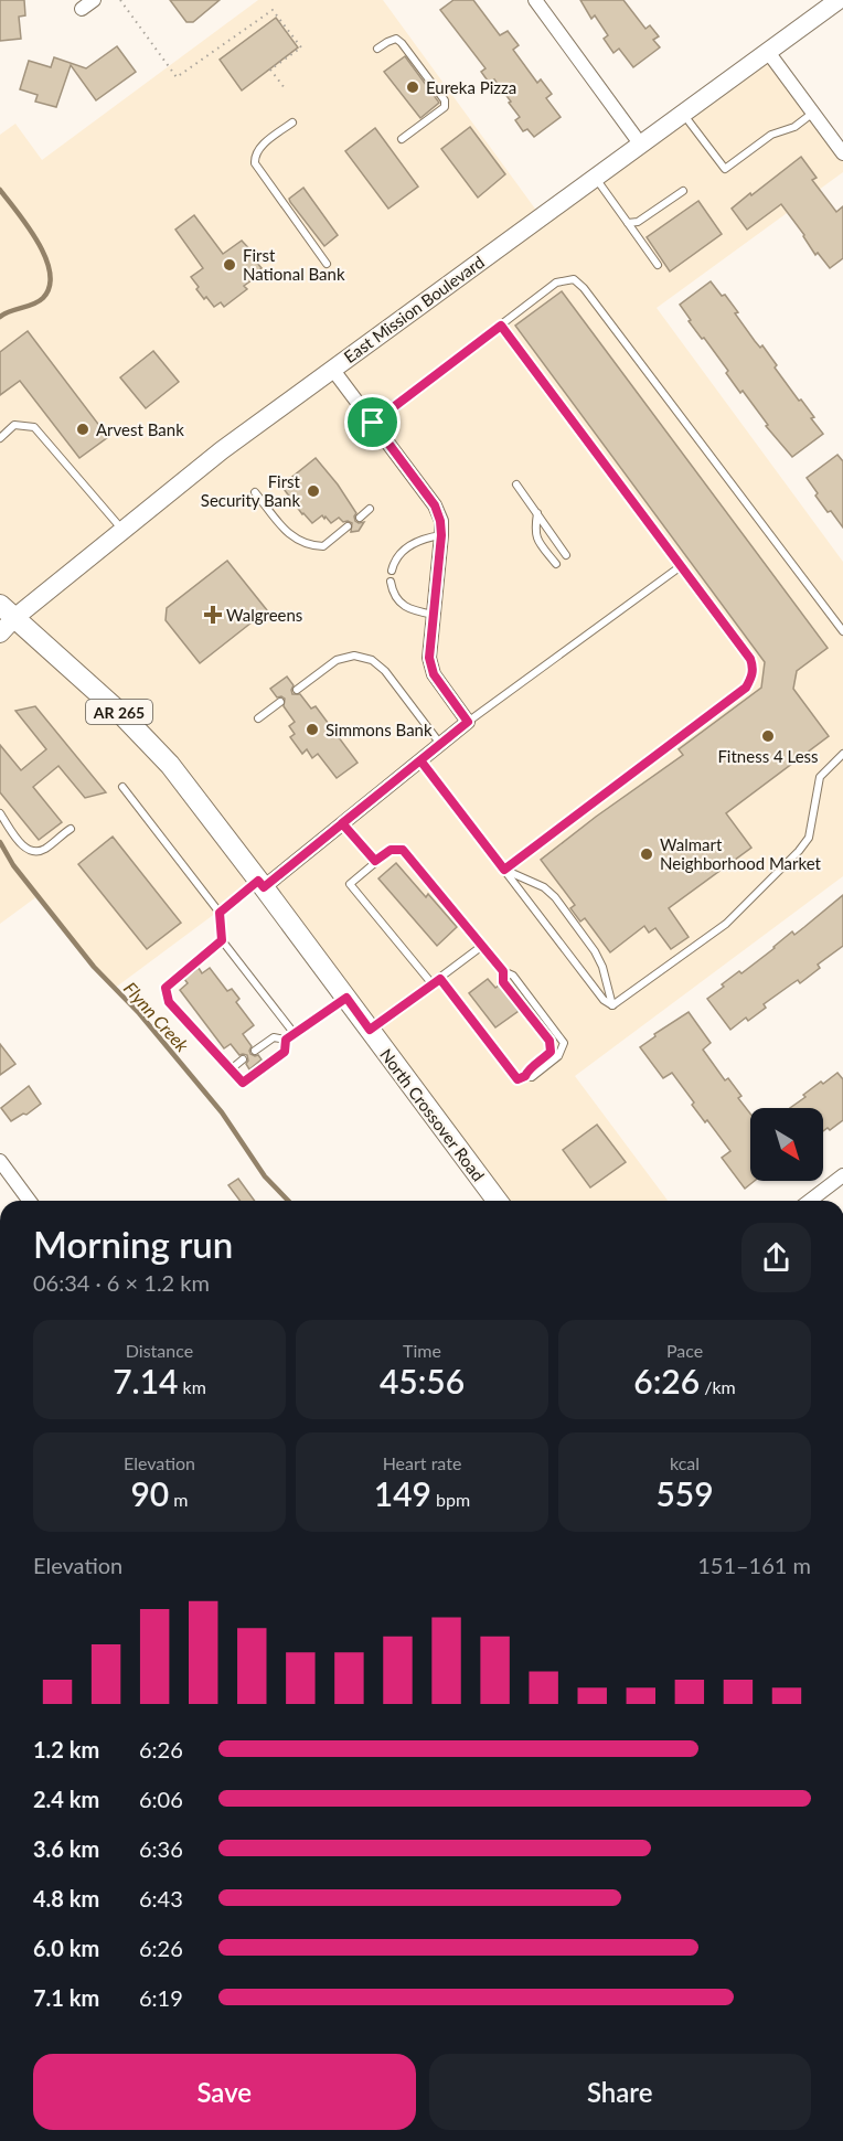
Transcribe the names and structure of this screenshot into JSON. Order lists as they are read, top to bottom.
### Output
{
  "streets": {
    "main road": ["East Mission Boulevard", "AR 265", "North Crossover Road"]
  },
  "crossings": [
    ["East Mission Boulevard", "North Crossover Road"]
  ],
  "water": ["Flynn Creek"],
  "places": {
    "other": [
      "Eureka Pizza",
      "First National Bank",
      "Arvest Bank",
      "First Security Bank",
      "Simmons Bank",
      "Fitness 4 Less",
      "Walmart Neighborhood Market"
    ],
    "health": ["Walgreens"]
  },
  "north": "bottom right",
  "page": {
    "heading": ["Morning run", "06:34 · 6 × 1.2 km"],
    "stats": [
      ["Distance", "7.14 km"],
      ["Time", "45:56"],
      ["Pace", "6:26 /km"],
      ["Elevation", "90 m"],
      ["Heart rate", "149 bpm"],
      ["kcal", "559"]
    ],
    "chart": ["Elevation", "151–161 m"],
    "list": [
      {
        "name": "1.2 km",
        "note": "6:26"
      },
      {
        "name": "2.4 km",
        "note": "6:06"
      },
      {
        "name": "3.6 km",
        "note": "6:36"
      },
      {
        "name": "4.8 km",
        "note": "6:43"
      },
      {
        "name": "6.0 km",
        "note": "6:26"
      },
      {
        "name": "7.1 km",
        "note": "6:19"
      }
    ],
    "buttons": ["Save", "Share"]
  }
}
